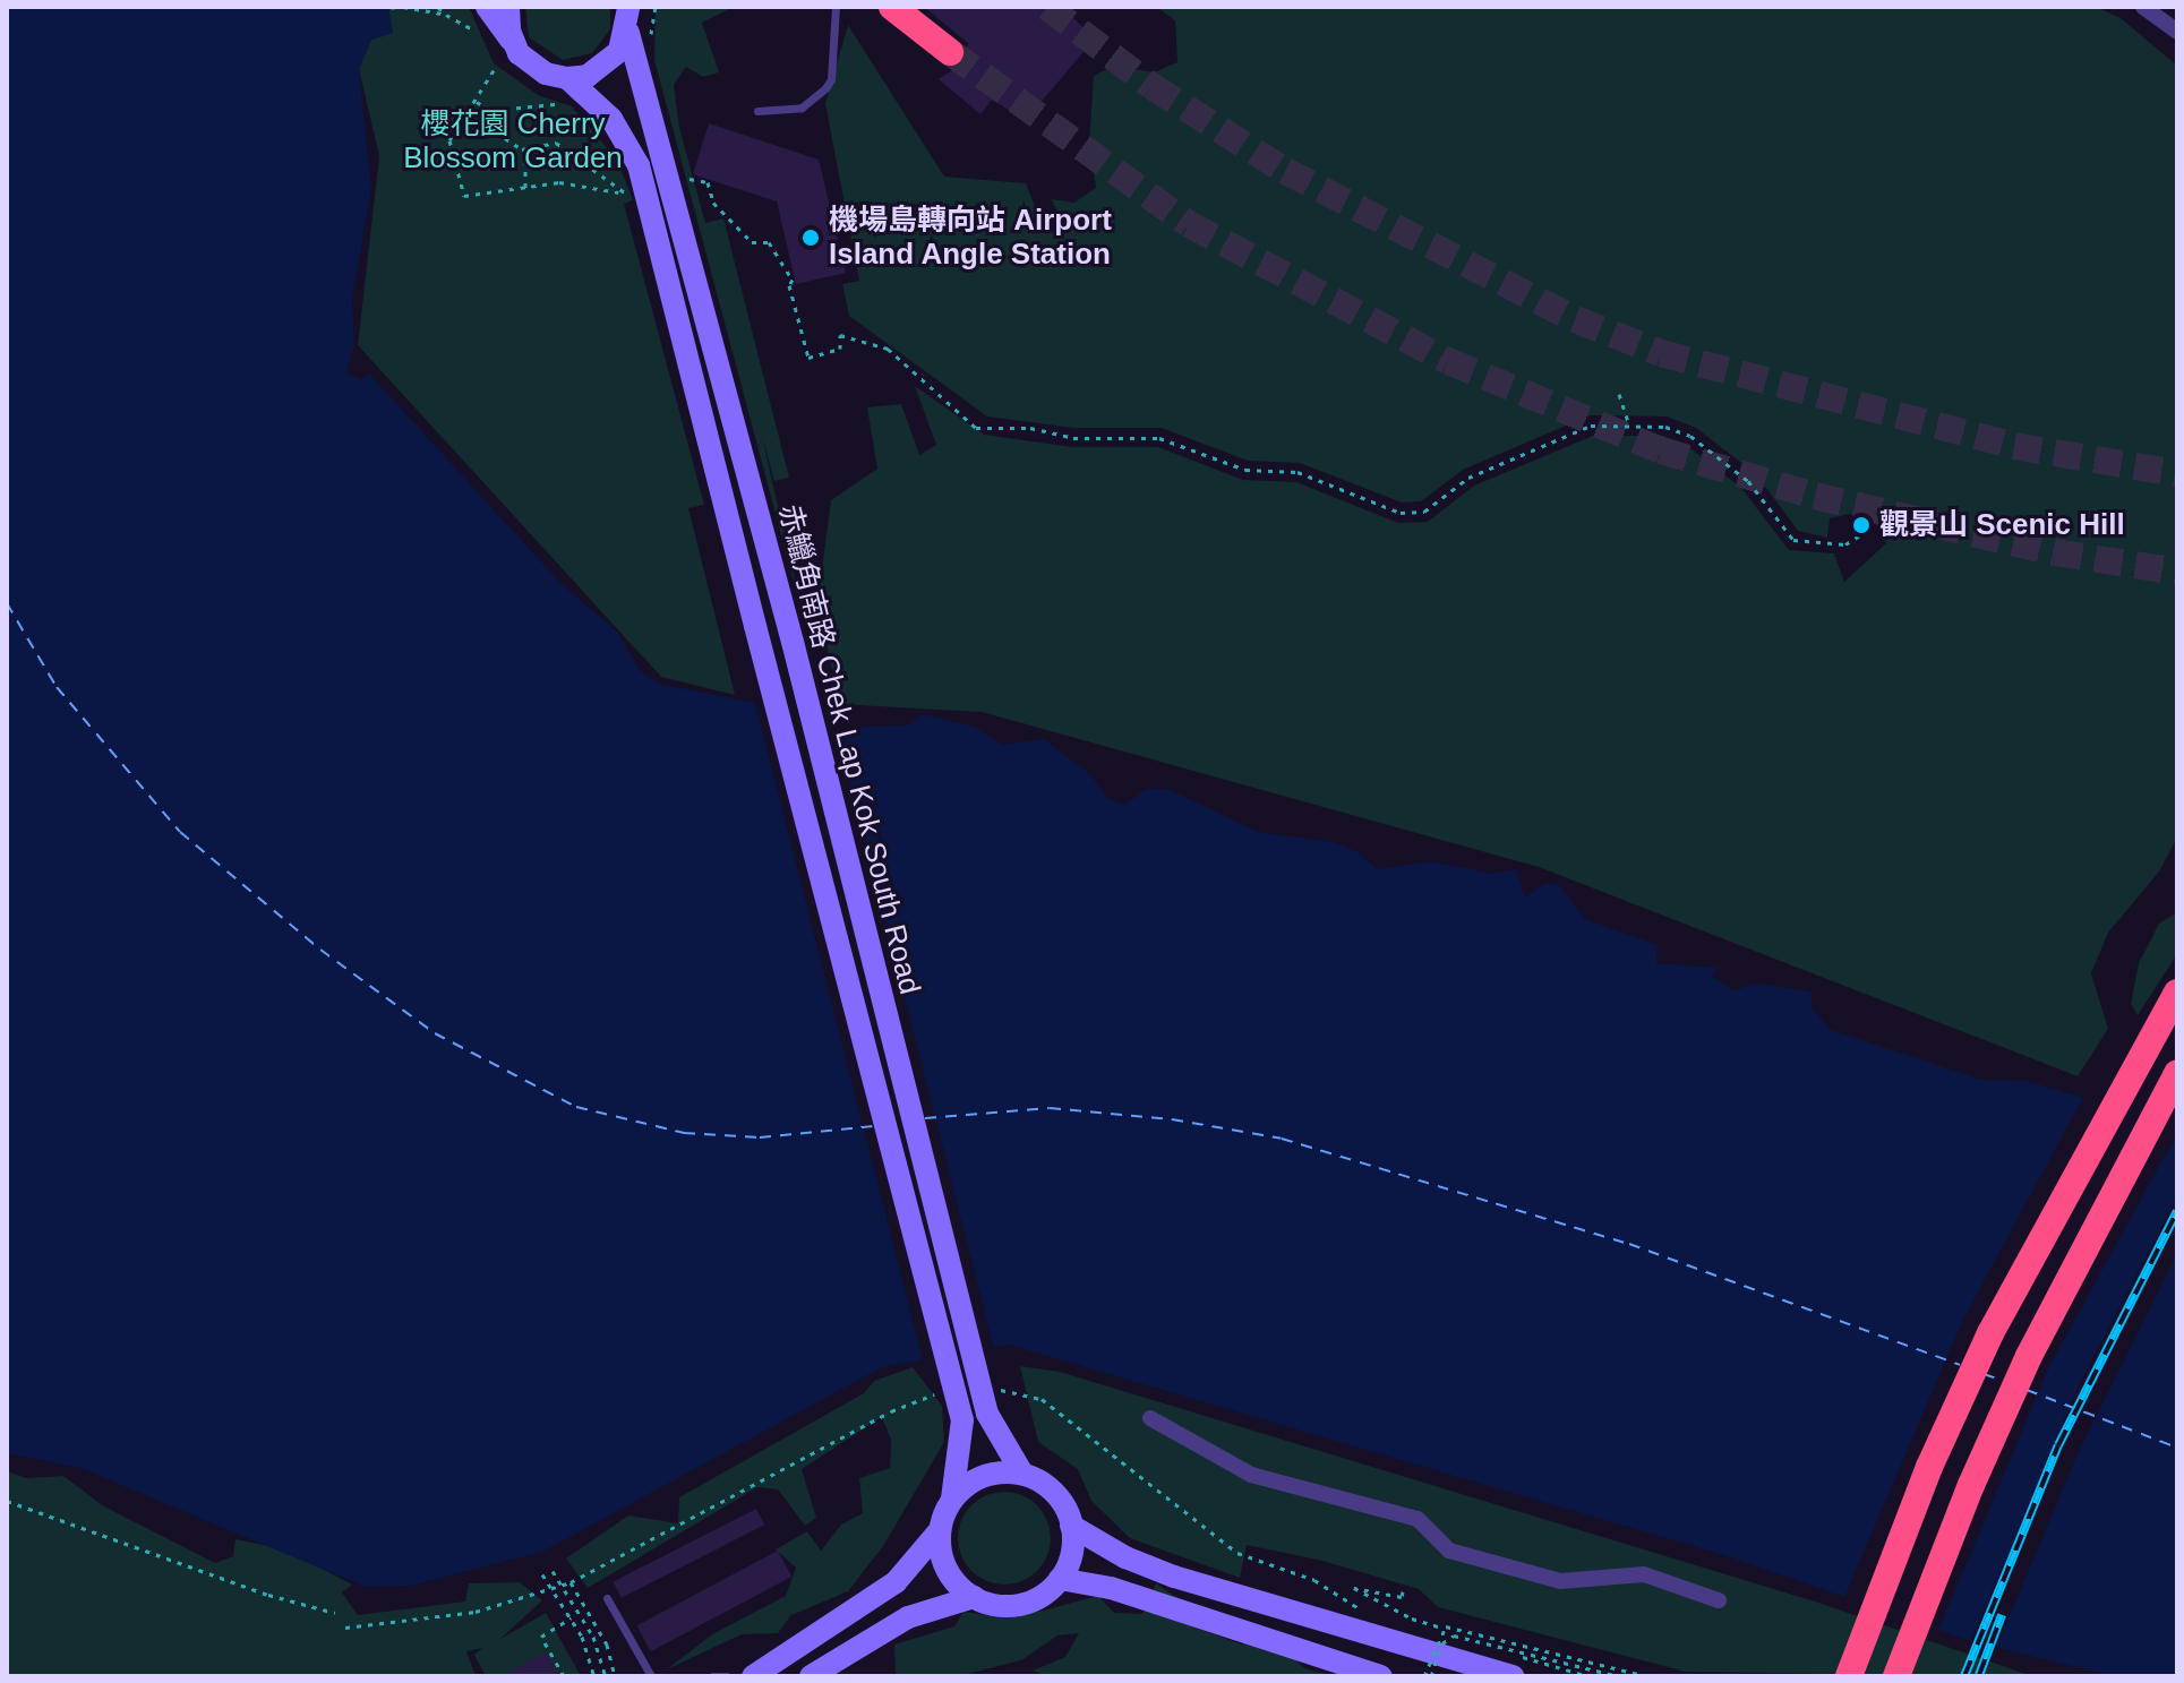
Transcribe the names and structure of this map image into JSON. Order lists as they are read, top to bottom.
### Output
{
  "streets": {
    "main road": ["赤鱲角南路 Chek Lap Kok South Road"]
  },
  "parks": ["櫻花園 Cherry Blossom Garden"],
  "places": ["機場島轉向站 Airport Island Angle Station", "觀景山 Scenic Hill"]
}
